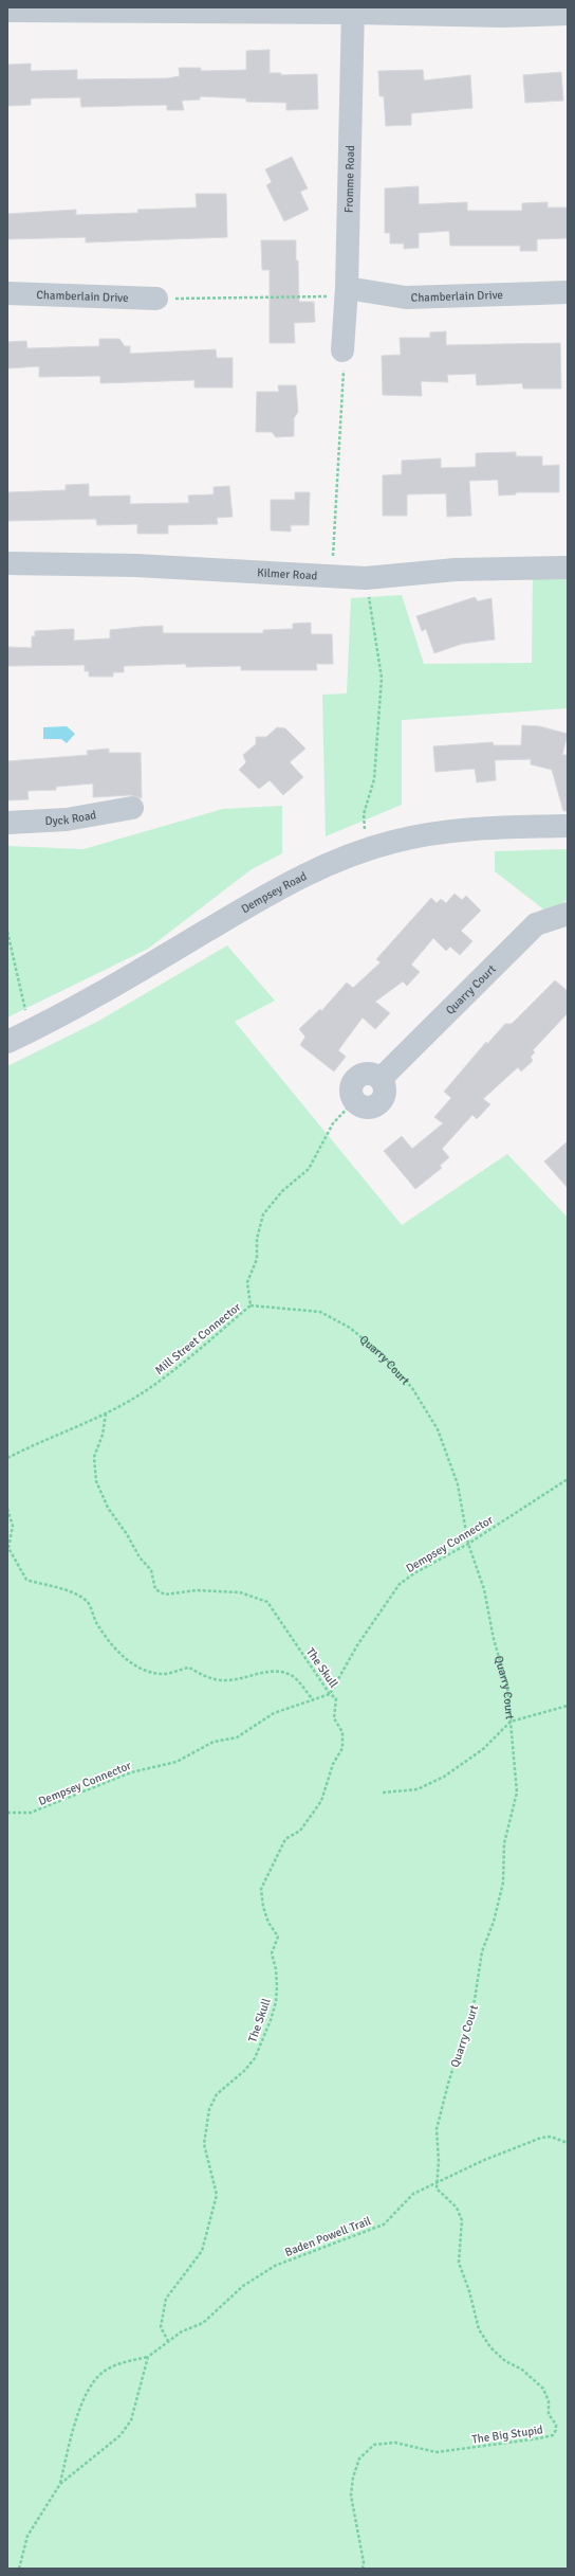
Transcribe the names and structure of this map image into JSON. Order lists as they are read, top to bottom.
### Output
{
  "streets": {
    "street": [
      "Fromme Road",
      "Chamberlain Drive",
      "Kilmer Road",
      "Dyck Road",
      "Dempsey Road",
      "Quarry Court"
    ],
    "path": [
      "Mill Street Connector",
      "Dempsey Connector",
      "The Skull",
      "Baden Powell Trail",
      "The Big Stupid"
    ]
  },
  "crossings": [
    ["Fromme Road", "Chamberlain Drive"],
    ["Quarry Court", "Mill Street Connector"],
    ["Quarry Court", "Dempsey Connector"],
    ["Quarry Court", "Baden Powell Trail"],
    ["Quarry Court", "The Big Stupid"],
    ["Mill Street Connector", "The Skull"],
    ["Dempsey Connector", "The Skull"],
    ["The Skull", "Baden Powell Trail"],
    ["Baden Powell Trail", "The Big Stupid"]
  ]
}
